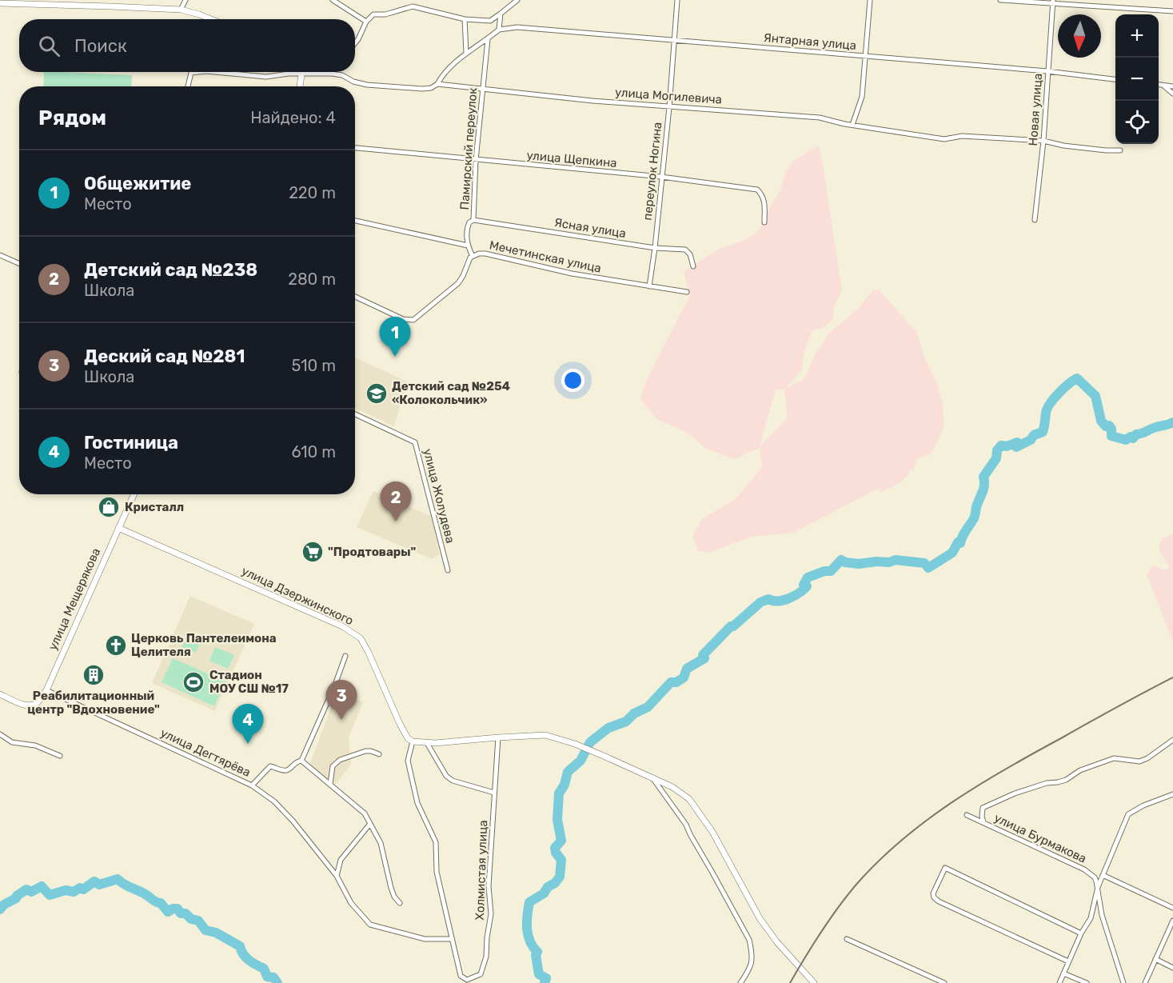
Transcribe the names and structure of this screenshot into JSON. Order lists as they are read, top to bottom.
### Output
{
  "streets": {
    "street": [
      "Янтарная улица",
      "улица Могилевича",
      "Новая улица",
      "Памирский переулок",
      "улица Щепкина",
      "переулок Ногина",
      "Ясная улица",
      "Мечетинская улица",
      "улица Жолудева",
      "улица Дзержинского",
      "улица Мещерякова",
      "улица Дегтярёва",
      "улица Бурмакова",
      "Холмистая улица"
    ]
  },
  "crossings": [
    ["Янтарная улица", "Новая улица"],
    ["Янтарная улица", "переулок Ногина"],
    ["улица Могилевича", "Новая улица"],
    ["улица Могилевича", "Памирский переулок"],
    ["улица Могилевича", "переулок Ногина"],
    ["Памирский переулок", "улица Щепкина"],
    ["Памирский переулок", "Ясная улица"],
    ["Памирский переулок", "Мечетинская улица"],
    ["улица Щепкина", "переулок Ногина"],
    ["переулок Ногина", "Ясная улица"],
    ["переулок Ногина", "Мечетинская улица"],
    ["улица Дзержинского", "улица Мещерякова"],
    ["улица Мещерякова", "улица Дегтярёва"],
    ["улица Дегтярёва", "Холмистая улица"]
  ],
  "places": {
    "school or university": ["Детский сад №254 «Колокольчик»"],
    "shop": ["Кристалл"],
    "supermarket": ["\"Продтовары\""],
    "church": ["Церковь Пантелеимона Целителя"],
    "building": ["Реабилитационный центр \"Вдохновение\""],
    "sports": ["Стадион МОУ СШ №17"]
  },
  "north": "bottom",
  "page": {
    "map_buttons": ["+", "−"],
    "search": "Поиск",
    "heading": ["Рядом", "Найдено: 4"],
    "list": [
      {
        "mark": "1",
        "name": "Общежитие",
        "note": "Место",
        "value": "220 m"
      },
      {
        "mark": "2",
        "name": "Детский сад №238",
        "note": "Школа",
        "value": "280 m"
      },
      {
        "mark": "3",
        "name": "Деский сад №281",
        "note": "Школа",
        "value": "510 m"
      },
      {
        "mark": "4",
        "name": "Гостиница",
        "note": "Место",
        "value": "610 m"
      }
    ],
    "pins": [
      "1",
      "2",
      "3",
      "4"
    ]
  }
}
